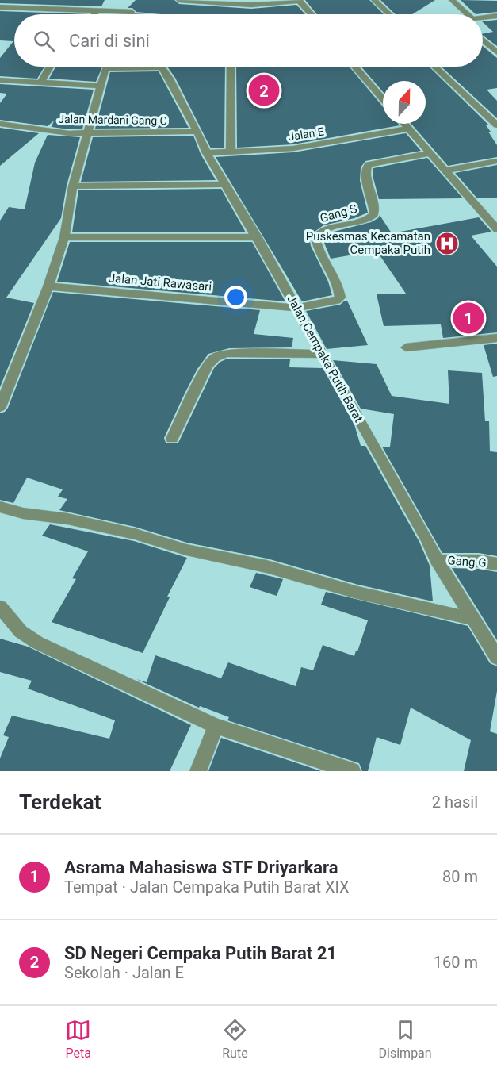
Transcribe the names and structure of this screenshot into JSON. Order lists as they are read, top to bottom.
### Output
{
  "streets": {
    "street": [
      "Jalan Mardani Gang C",
      "Jalan E",
      "Gang S",
      "Jalan Jati Rawasari",
      "Jalan Cempaka Putih Barat",
      "Gang G"
    ]
  },
  "crossings": [
    ["Jalan Mardani Gang C", "Jalan Cempaka Putih Barat"],
    ["Jalan E", "Jalan Cempaka Putih Barat"],
    ["Gang S", "Jalan Jati Rawasari"],
    ["Jalan Jati Rawasari", "Jalan Cempaka Putih Barat"],
    ["Jalan Cempaka Putih Barat", "Gang G"]
  ],
  "places": {
    "hospital": ["Puskesmas Kecamatan Cempaka Putih"]
  },
  "north": "top",
  "page": {
    "search": "Cari di sini",
    "pins": ["2", "1"],
    "heading": ["Terdekat", "2 hasil"],
    "list": [
      {
        "mark": "1",
        "name": "Asrama Mahasiswa STF Driyarkara",
        "note": "Tempat · Jalan Cempaka Putih Barat XIX",
        "value": "80 m"
      },
      {
        "mark": "2",
        "name": "SD Negeri Cempaka Putih Barat 21",
        "note": "Sekolah · Jalan E",
        "value": "160 m"
      }
    ],
    "nav": ["Peta", "Rute", "Disimpan"]
  }
}
